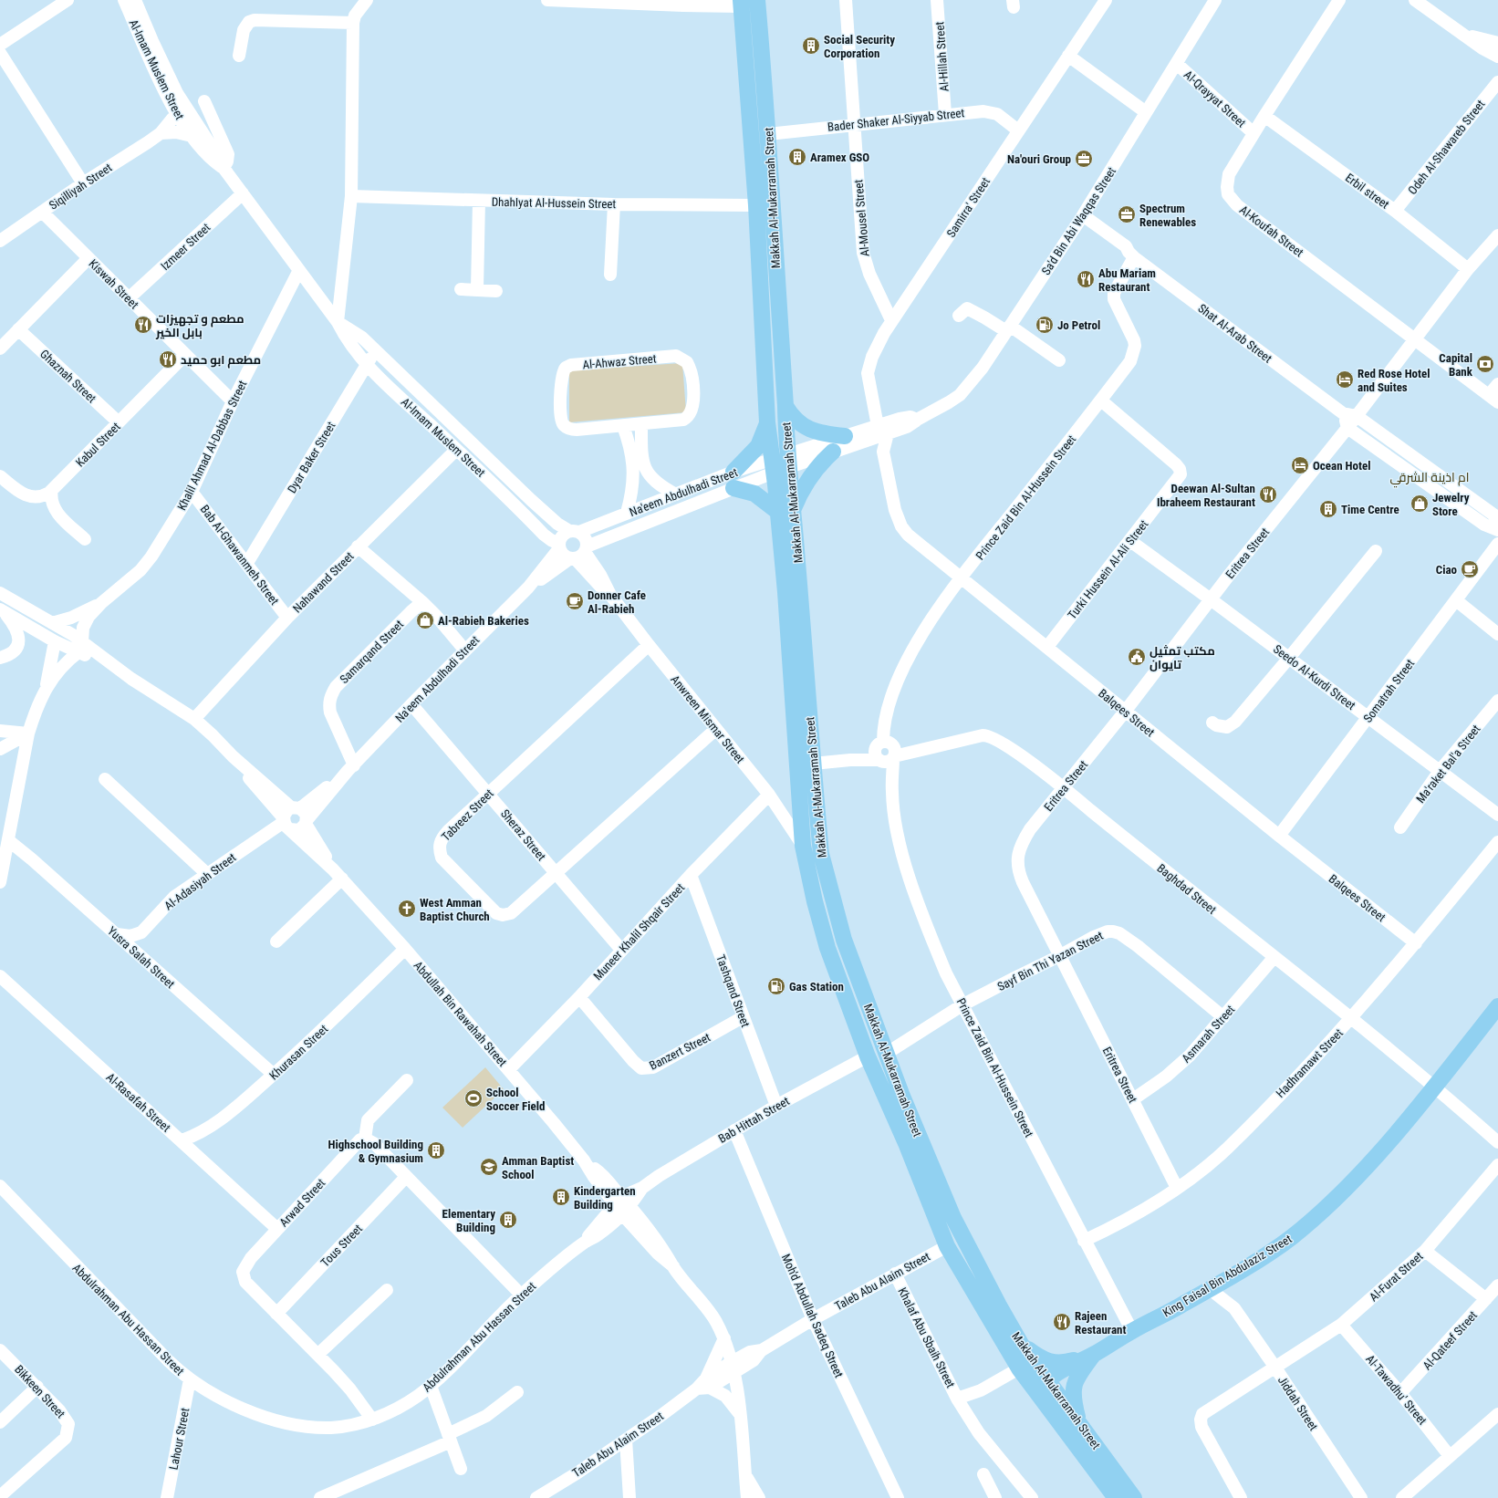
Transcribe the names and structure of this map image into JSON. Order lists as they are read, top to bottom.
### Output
{
  "streets": {
    "main road": ["Makkah Al-Mukarramah Street", "King Faisal Bin Abdulaziz Street"],
    "street": [
      "Al-Hillah Street",
      "Al-Imam Muslem Street",
      "Al-Qrayyat Street",
      "Bader Shaker Al-Siyyab Street",
      "Odeh Al-Shawareb Street",
      "Siqilliyah Street",
      "Erbil street",
      "DhahIyat Al-Hussein Street",
      "Samirra' Street",
      "Al-Mousel Street",
      "Sa'd Bin Abi Waqqas Street",
      "Al-Koufah Street",
      "Izmeer Street",
      "Kiswah Street",
      "Shat Al-Arab Street",
      "Al-Ahwaz Street",
      "Ghaznah Street",
      "Kabul Street",
      "Khalil Ahmad Al-Dabbas Street",
      "Dyar Baker Street",
      "Na'eem Abdulhadi Street",
      "Prince Zaid Bin Al-Hussein Street",
      "Eritrea Street",
      "Bab Al-Ghawanmeh Street",
      "Turki Hussein Al-Ali Street",
      "Nahawand Street",
      "Samarqand Street",
      "Seedo Al-Kurdi Street",
      "Somatrah Street",
      "Balqees Street",
      "Anwreen Mismar Street",
      "Ma'raket Bal'a Street",
      "Tabreez Street",
      "Sheraz Street",
      "Al-Adasiyah Street",
      "Baghdad Street",
      "Muneer Khalil Shqair Street",
      "Yusra Salah Street",
      "Sayf Bin Thi Yazan Street",
      "Tashqand Street",
      "Abdullah Bin Rawahah Street",
      "Asmarah Street",
      "Banzert Street",
      "Khurasan Street",
      "Hadhramawt Street",
      "Al-Rasafah Street",
      "Bab Hittah Street",
      "Arwad Street",
      "Tous Street",
      "Al-Furat Street",
      "Taleb Abu Alaim Street",
      "Moh'd Abdullah Sadeq Street",
      "Abdulrahman Abu Hassan Street",
      "Khalaf Abu Sbaih Street",
      "Al-Qateef Street",
      "Al-Tawadhu' Street",
      "Bikkeen Street",
      "Jiddah Street",
      "Lahour Street"
    ]
  },
  "crossings": [
    ["Al-Hillah Street", "Bader Shaker Al-Siyyab Street"],
    ["Al-Imam Muslem Street", "Siqilliyah Street"],
    ["Al-Imam Muslem Street", "Izmeer Street"],
    ["Al-Imam Muslem Street", "Khalil Ahmad Al-Dabbas Street"],
    ["Al-Imam Muslem Street", "Dyar Baker Street"],
    ["Al-Imam Muslem Street", "Na'eem Abdulhadi Street"],
    ["Al-Imam Muslem Street", "Nahawand Street"],
    ["Al-Imam Muslem Street", "Anwreen Mismar Street"],
    ["Al-Qrayyat Street", "Sa'd Bin Abi Waqqas Street"],
    ["Al-Qrayyat Street", "Al-Koufah Street"],
    ["Bader Shaker Al-Siyyab Street", "Makkah Al-Mukarramah Street"],
    ["Bader Shaker Al-Siyyab Street", "Samirra' Street"],
    ["Bader Shaker Al-Siyyab Street", "Al-Mousel Street"],
    ["Odeh Al-Shawareb Street", "Erbil street"],
    ["Siqilliyah Street", "Kiswah Street"],
    ["Erbil street", "Al-Koufah Street"],
    ["Erbil street", "Eritrea Street"],
    ["Makkah Al-Mukarramah Street", "DhahIyat Al-Hussein Street"],
    ["Makkah Al-Mukarramah Street", "Sa'd Bin Abi Waqqas Street"],
    ["Makkah Al-Mukarramah Street", "Na'eem Abdulhadi Street"],
    ["Makkah Al-Mukarramah Street", "Anwreen Mismar Street"],
    ["Makkah Al-Mukarramah Street", "Baghdad Street"],
    ["Makkah Al-Mukarramah Street", "Sayf Bin Thi Yazan Street"],
    ["Makkah Al-Mukarramah Street", "Bab Hittah Street"],
    ["Makkah Al-Mukarramah Street", "King Faisal Bin Abdulaziz Street"],
    ["Makkah Al-Mukarramah Street", "Taleb Abu Alaim Street"],
    ["Makkah Al-Mukarramah Street", "Khalaf Abu Sbaih Street"],
    ["Samirra' Street", "Al-Mousel Street"],
    ["Samirra' Street", "Sa'd Bin Abi Waqqas Street"],
    ["Sa'd Bin Abi Waqqas Street", "Shat Al-Arab Street"],
    ["Sa'd Bin Abi Waqqas Street", "Na'eem Abdulhadi Street"],
    ["Sa'd Bin Abi Waqqas Street", "Balqees Street"],
    ["Al-Koufah Street", "Eritrea Street"],
    ["Izmeer Street", "Kiswah Street"],
    ["Kiswah Street", "Kabul Street"],
    ["Kiswah Street", "Khalil Ahmad Al-Dabbas Street"],
    ["Shat Al-Arab Street", "Prince Zaid Bin Al-Hussein Street"],
    ["Shat Al-Arab Street", "Eritrea Street"],
    ["Ghaznah Street", "Kabul Street"],
    ["Khalil Ahmad Al-Dabbas Street", "Bab Al-Ghawanmeh Street"],
    ["Khalil Ahmad Al-Dabbas Street", "Abdullah Bin Rawahah Street"],
    ["Dyar Baker Street", "Bab Al-Ghawanmeh Street"],
    ["Na'eem Abdulhadi Street", "Samarqand Street"],
    ["Na'eem Abdulhadi Street", "Anwreen Mismar Street"],
    ["Na'eem Abdulhadi Street", "Sheraz Street"],
    ["Na'eem Abdulhadi Street", "Al-Adasiyah Street"],
    ["Na'eem Abdulhadi Street", "Abdullah Bin Rawahah Street"],
    ["Prince Zaid Bin Al-Hussein Street", "Turki Hussein Al-Ali Street"],
    ["Prince Zaid Bin Al-Hussein Street", "Balqees Street"],
    ["Prince Zaid Bin Al-Hussein Street", "Baghdad Street"],
    ["Prince Zaid Bin Al-Hussein Street", "Sayf Bin Thi Yazan Street"],
    ["Prince Zaid Bin Al-Hussein Street", "Hadhramawt Street"],
    ["Prince Zaid Bin Al-Hussein Street", "King Faisal Bin Abdulaziz Street"],
    ["Eritrea Street", "Seedo Al-Kurdi Street"],
    ["Eritrea Street", "Balqees Street"],
    ["Eritrea Street", "Baghdad Street"],
    ["Eritrea Street", "Sayf Bin Thi Yazan Street"],
    ["Eritrea Street", "Asmarah Street"],
    ["Eritrea Street", "Hadhramawt Street"],
    ["Bab Al-Ghawanmeh Street", "Nahawand Street"],
    ["Turki Hussein Al-Ali Street", "Seedo Al-Kurdi Street"],
    ["Turki Hussein Al-Ali Street", "Balqees Street"],
    ["Nahawand Street", "Abdullah Bin Rawahah Street"],
    ["Seedo Al-Kurdi Street", "Somatrah Street"],
    ["Seedo Al-Kurdi Street", "Ma'raket Bal'a Street"],
    ["Somatrah Street", "Balqees Street"],
    ["Balqees Street", "Hadhramawt Street"],
    ["Anwreen Mismar Street", "Tabreez Street"],
    ["Anwreen Mismar Street", "Muneer Khalil Shqair Street"],
    ["Tabreez Street", "Sheraz Street"],
    ["Sheraz Street", "Muneer Khalil Shqair Street"],
    ["Al-Adasiyah Street", "Yusra Salah Street"],
    ["Al-Adasiyah Street", "Abdullah Bin Rawahah Street"],
    ["Baghdad Street", "Asmarah Street"],
    ["Baghdad Street", "Hadhramawt Street"],
    ["Baghdad Street", "King Faisal Bin Abdulaziz Street"],
    ["Muneer Khalil Shqair Street", "Tashqand Street"],
    ["Muneer Khalil Shqair Street", "Abdullah Bin Rawahah Street"],
    ["Muneer Khalil Shqair Street", "Banzert Street"],
    ["Yusra Salah Street", "Khurasan Street"],
    ["Sayf Bin Thi Yazan Street", "Asmarah Street"],
    ["Tashqand Street", "Banzert Street"],
    ["Tashqand Street", "Bab Hittah Street"],
    ["Abdullah Bin Rawahah Street", "Khurasan Street"],
    ["Abdullah Bin Rawahah Street", "Bab Hittah Street"],
    ["Abdullah Bin Rawahah Street", "Taleb Abu Alaim Street"],
    ["Abdullah Bin Rawahah Street", "Abdulrahman Abu Hassan Street"],
    ["Khurasan Street", "Al-Rasafah Street"],
    ["Al-Rasafah Street", "Arwad Street"],
    ["Bab Hittah Street", "Moh'd Abdullah Sadeq Street"],
    ["Bab Hittah Street", "Abdulrahman Abu Hassan Street"],
    ["Arwad Street", "Tous Street"],
    ["Arwad Street", "Abdulrahman Abu Hassan Street"],
    ["King Faisal Bin Abdulaziz Street", "Jiddah Street"],
    ["Al-Furat Street", "Al-Tawadhu' Street"],
    ["Al-Furat Street", "Jiddah Street"],
    ["Taleb Abu Alaim Street", "Moh'd Abdullah Sadeq Street"],
    ["Taleb Abu Alaim Street", "Khalaf Abu Sbaih Street"],
    ["Abdulrahman Abu Hassan Street", "Lahour Street"],
    ["Al-Qateef Street", "Al-Tawadhu' Street"]
  ],
  "districts": ["ام اذينة الشرقي"],
  "places": {
    "building": [
      "Social Security Corporation",
      "Aramex GSO",
      "Time Centre",
      "Highschool Building & Gymnasium",
      "Kindergarten Building",
      "Elementary Building"
    ],
    "office": ["Na'ouri Group", "Spectrum Renewables"],
    "restaurant": [
      "Abu Mariam Restaurant",
      "مطعم و تجهيزات بابل الخير",
      "مطعم ابو حميد",
      "Deewan Al-Sultan Ibraheem Restaurant",
      "Rajeen Restaurant"
    ],
    "fuel station": ["Jo Petrol", "Gas Station"],
    "bank": ["Capital Bank"],
    "hotel": ["Red Rose Hotel and Suites", "Ocean Hotel"],
    "shop": ["Jewelry Store", "Al-Rabieh Bakeries"],
    "cafe": ["Ciao", "Donner Cafe Al-Rabieh"],
    "public building": ["مكتب تمثيل تايوان"],
    "church": ["West Amman Baptist Church"],
    "sports": ["School Soccer Field"],
    "school or university": ["Amman Baptist School"]
  }
}
